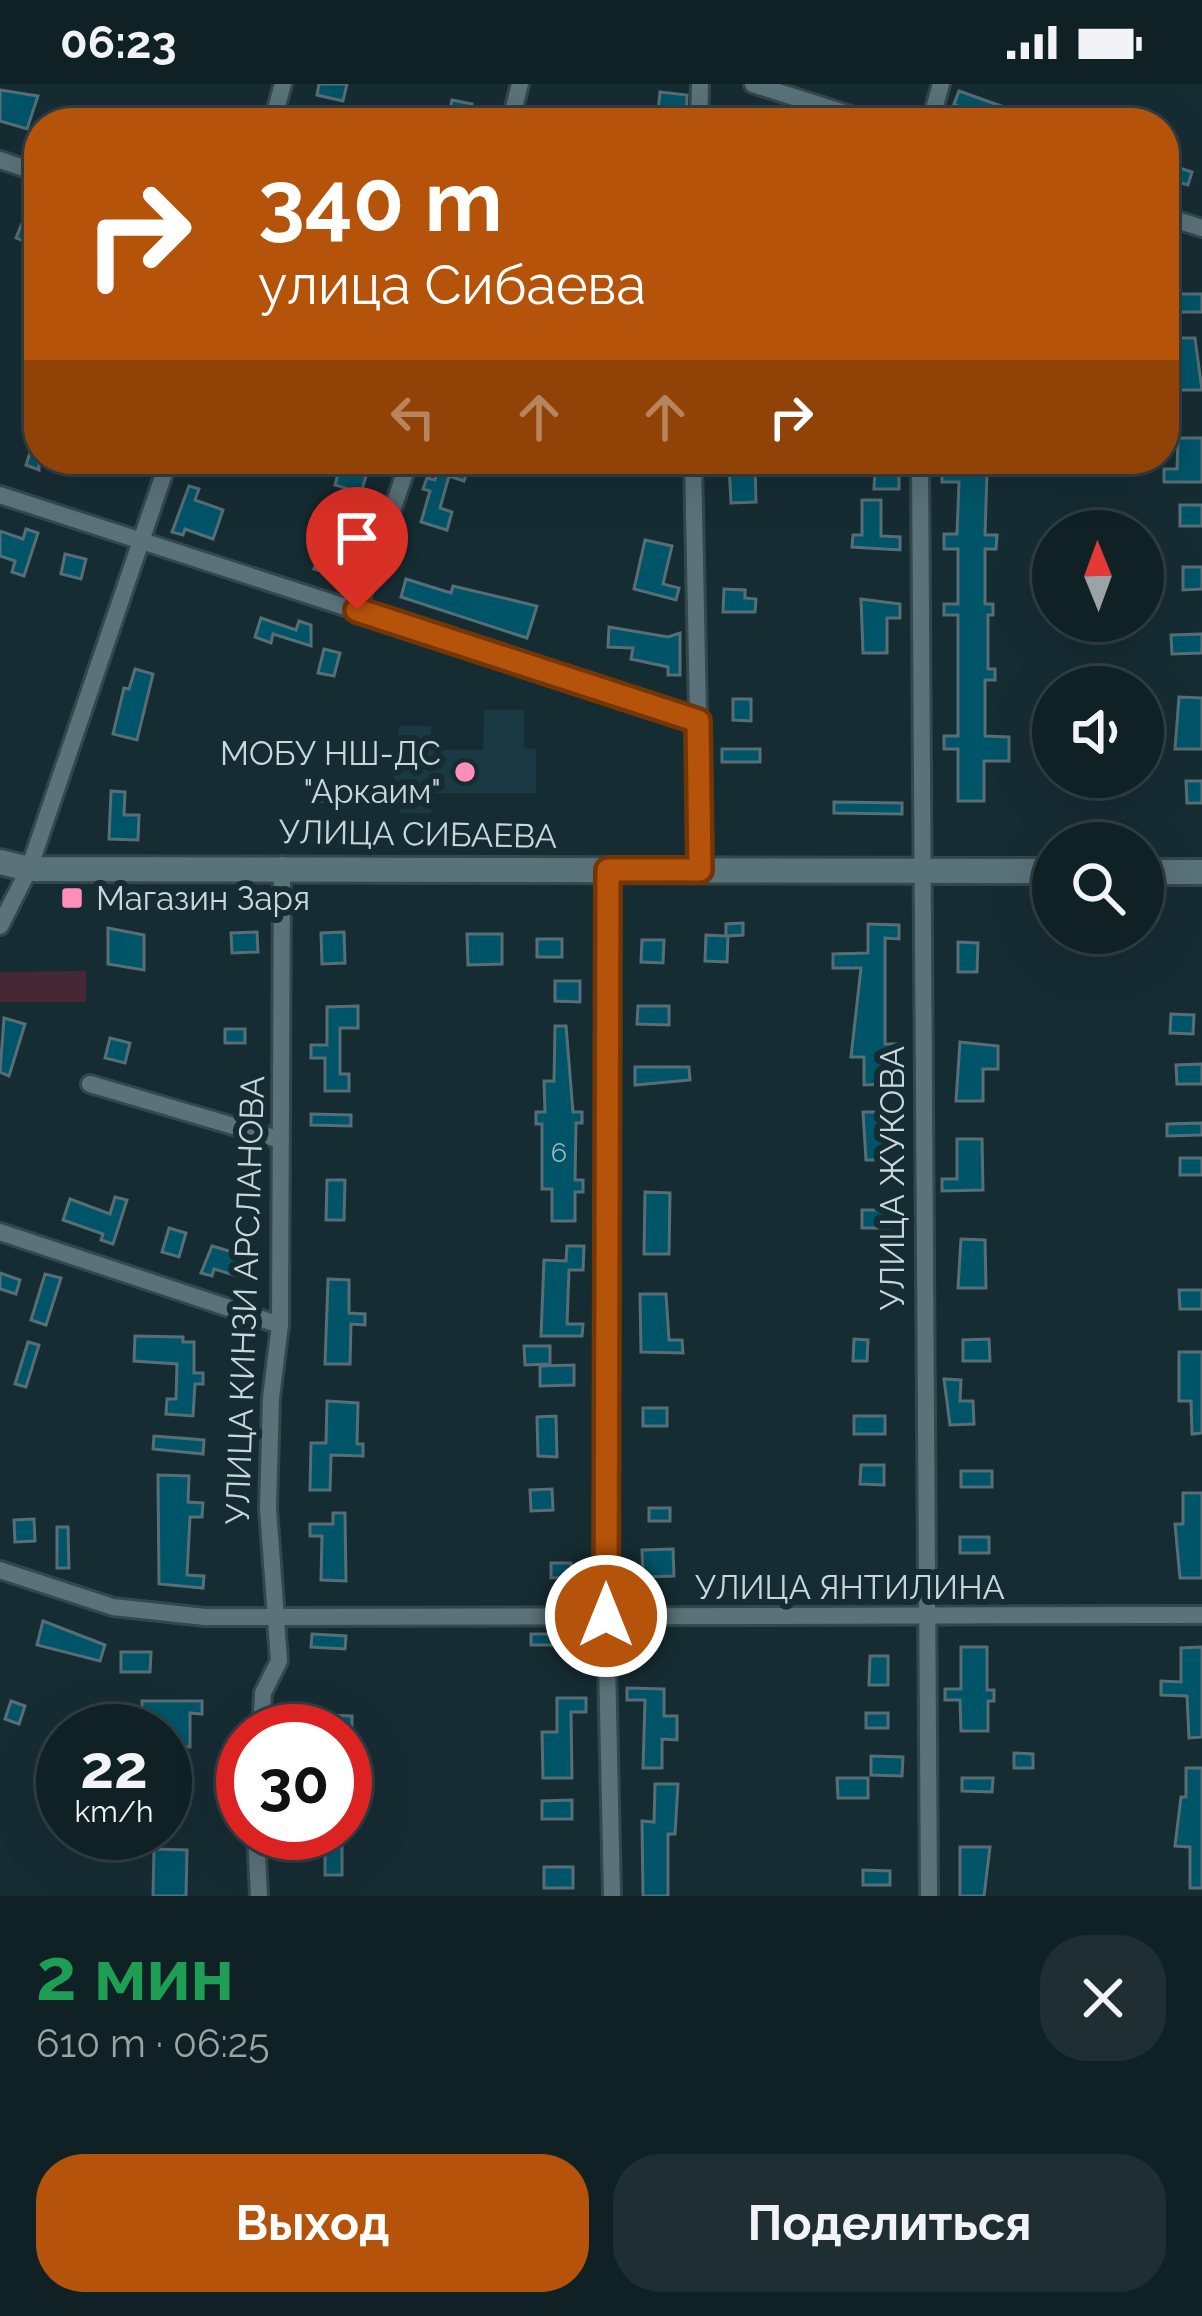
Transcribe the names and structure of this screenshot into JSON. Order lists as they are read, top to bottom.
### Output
{
  "streets": {
    "main road": ["УЛИЦА СИБАЕВА"],
    "street": ["УЛИЦА ЖУКОВА", "УЛИЦА КИНЗИ АРСЛАНОВА", "УЛИЦА ЯНТИЛИНА"]
  },
  "crossings": [
    ["УЛИЦА СИБАЕВА", "УЛИЦА ЖУКОВА"],
    ["УЛИЦА СИБАЕВА", "УЛИЦА КИНЗИ АРСЛАНОВА"],
    ["УЛИЦА ЖУКОВА", "УЛИЦА ЯНТИЛИНА"],
    ["УЛИЦА КИНЗИ АРСЛАНОВА", "УЛИЦА ЯНТИЛИНА"]
  ],
  "places": {
    "other": ["МОБУ НШ-ДС \"Аркаим\""],
    "transit": ["Магазин Заря"]
  },
  "house_numbers": ["6"],
  "north": "top",
  "page": {
    "status": "06:23",
    "turn": ["340 m", "улица Сибаева"],
    "speed": "22 km/h",
    "limit": "30",
    "heading": ["2 мин", "610 m · 06:25"],
    "buttons": ["Выход", "Поделиться"]
  }
}
